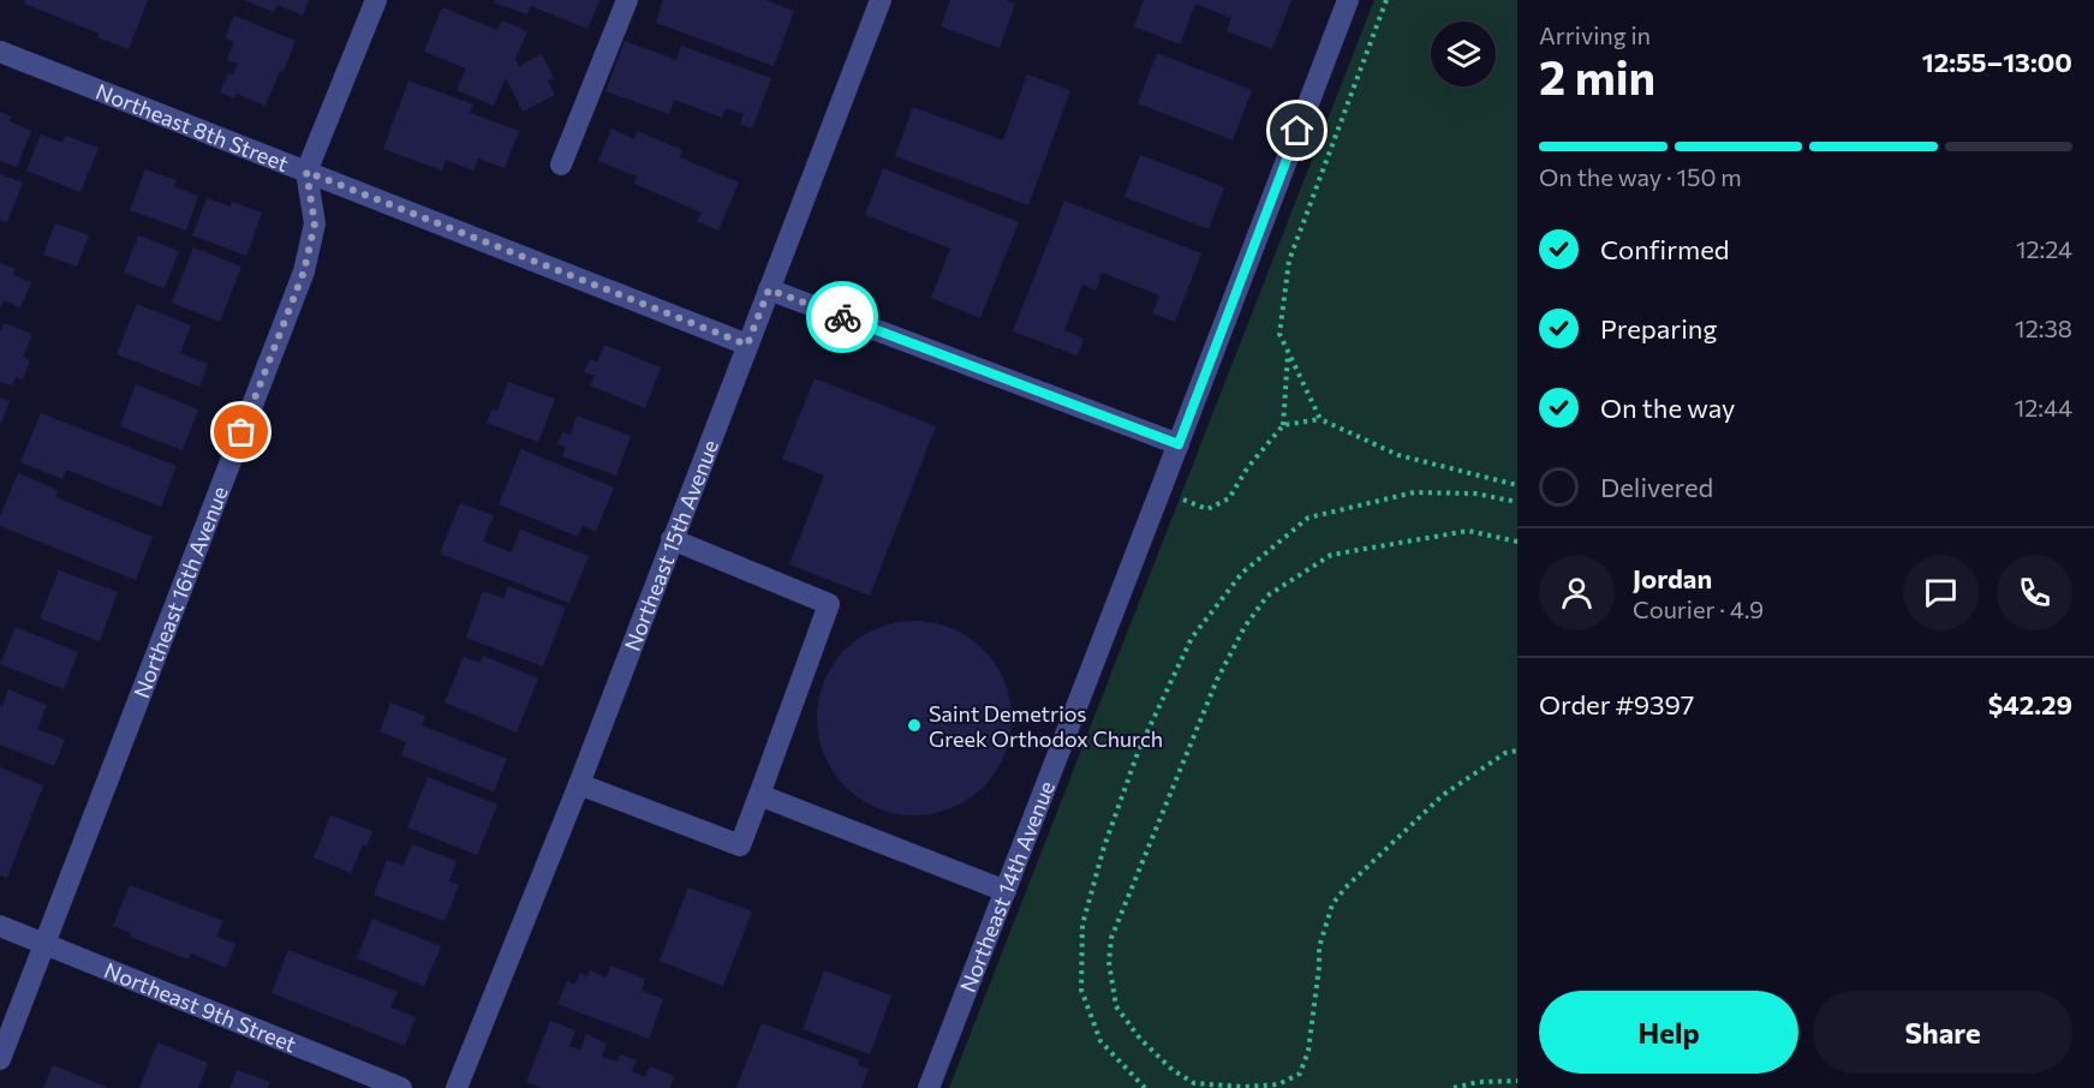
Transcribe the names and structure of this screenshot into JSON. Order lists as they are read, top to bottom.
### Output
{
  "streets": {
    "street": [
      "Northeast 8th Street",
      "Northeast 15th Avenue",
      "Northeast 16th Avenue",
      "Northeast 14th Avenue",
      "Northeast 9th Street"
    ]
  },
  "crossings": [
    ["Northeast 8th Street", "Northeast 15th Avenue"],
    ["Northeast 8th Street", "Northeast 16th Avenue"],
    ["Northeast 16th Avenue", "Northeast 9th Street"]
  ],
  "places": ["Saint Demetrios Greek Orthodox Church"],
  "page": {
    "heading": ["2 min", "Arriving in", "12:55–13:00"],
    "panel": [
      "Jordan",
      "Courier · 4.9",
      "Order #9397",
      "$42.29"
    ],
    "bar": "On the way · 150 m",
    "list": [
      ["Confirmed", "12:24"],
      ["Preparing", "12:38"],
      ["On the way", "12:44"],
      "Delivered"
    ],
    "buttons": ["Help", "Share"]
  }
}
